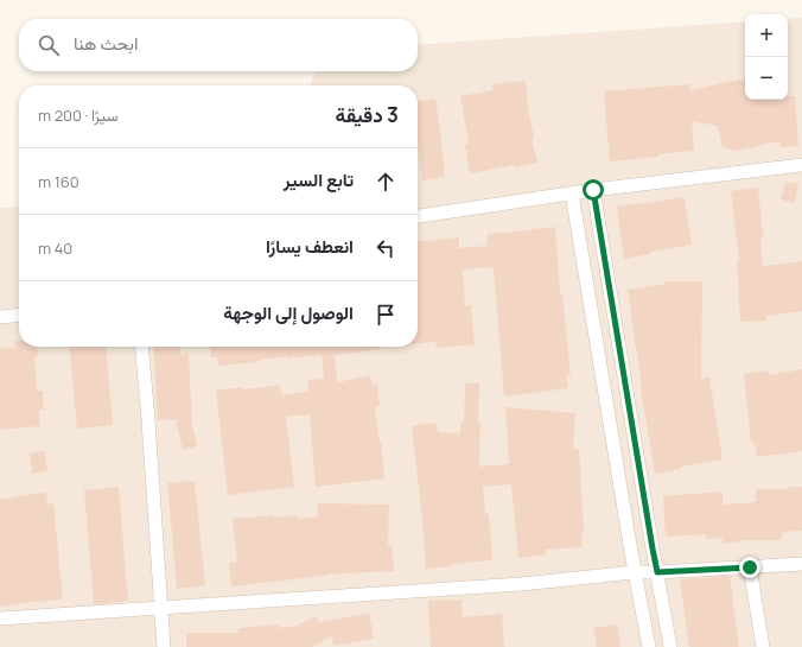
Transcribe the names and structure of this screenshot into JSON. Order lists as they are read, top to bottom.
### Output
{
  "page": {
    "map_buttons": ["+", "−"],
    "search": "ابحث هنا",
    "heading": ["3 دقيقة", "سيرًا · 200 m"],
    "list": [
      ["تابع السير", "160 m"],
      ["انعطف يسارًا", "40 m"],
      "الوصول إلى الوجهة"
    ]
  }
}
